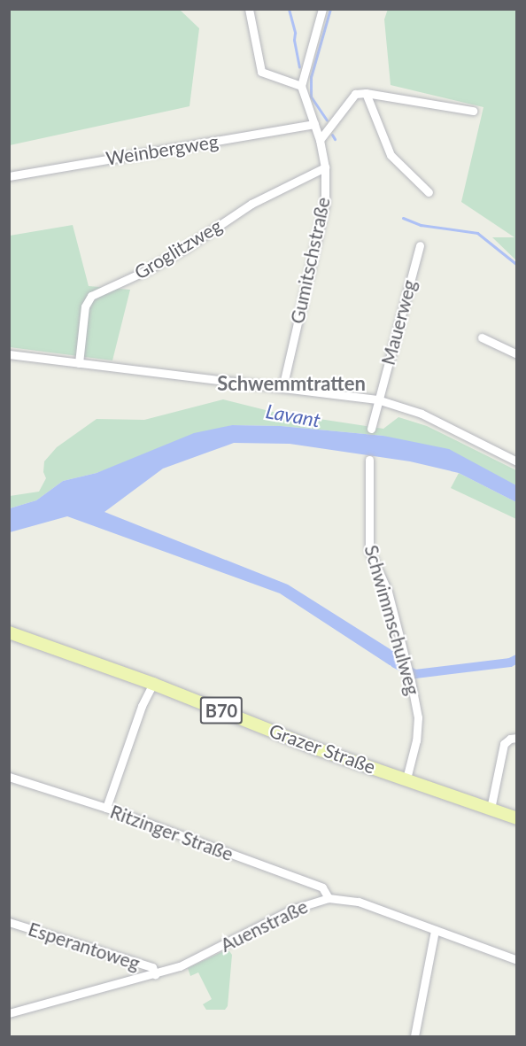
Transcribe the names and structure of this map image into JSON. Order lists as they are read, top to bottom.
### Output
{
  "streets": {
    "main road": ["B70", "Grazer Straße"],
    "street": [
      "Weinbergweg",
      "Groglitzweg",
      "Gumitschstraße",
      "Mauerweg",
      "Schwimmschulweg",
      "Ritzinger Straße",
      "Auenstraße",
      "Esperantoweg"
    ]
  },
  "crossings": [
    ["Weinbergweg", "Gumitschstraße"],
    ["Groglitzweg", "Gumitschstraße"],
    ["Schwimmschulweg", "Grazer Straße"],
    ["Ritzinger Straße", "Auenstraße"],
    ["Auenstraße", "Esperantoweg"]
  ],
  "districts": ["Schwemmtratten"],
  "water": ["Lavant"]
}
